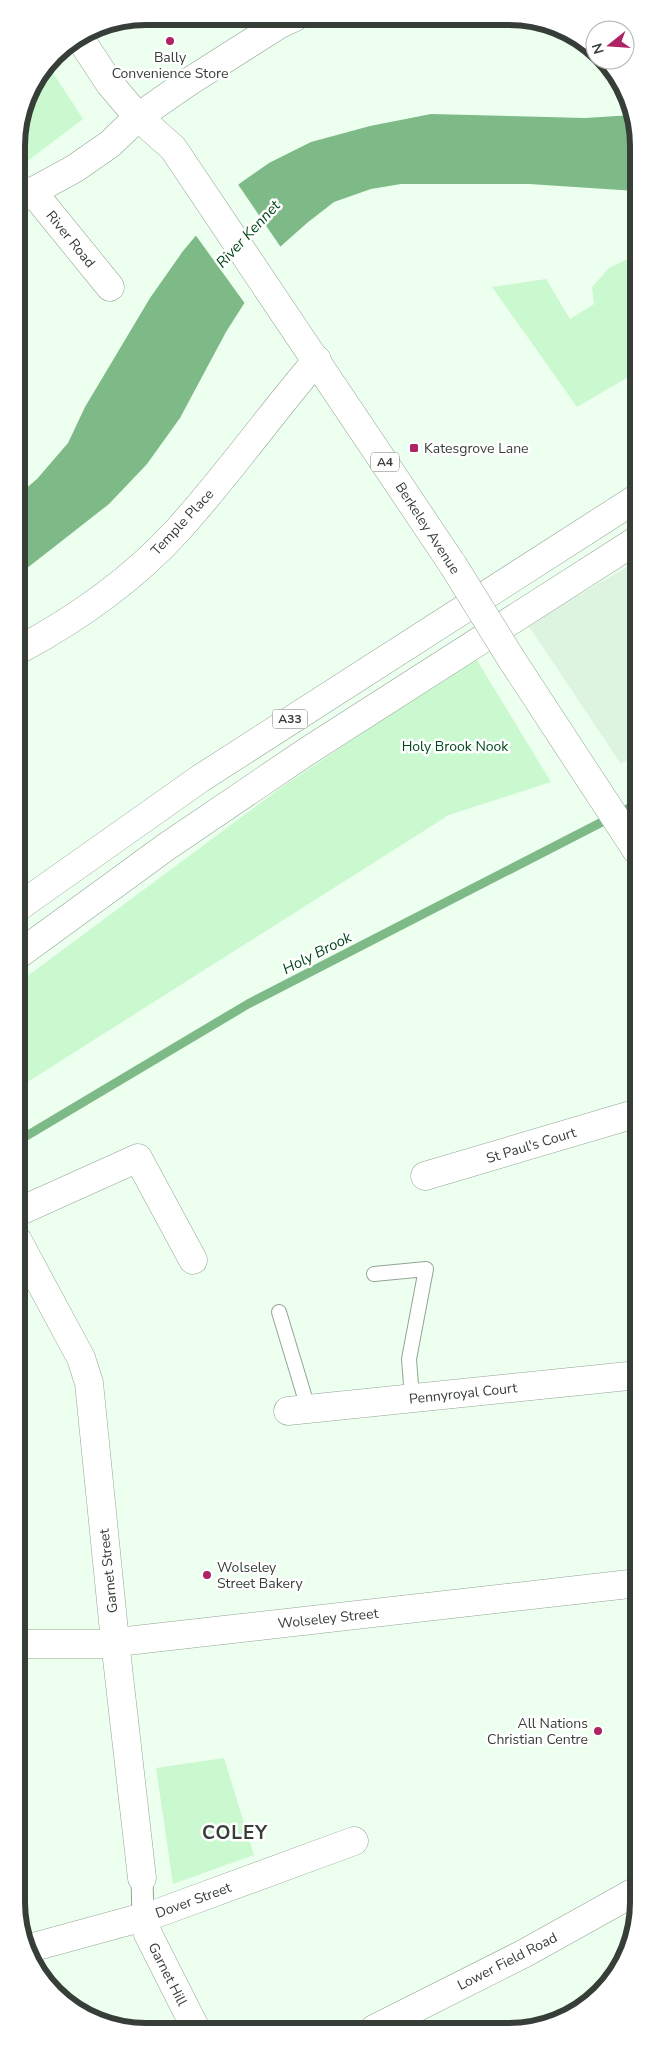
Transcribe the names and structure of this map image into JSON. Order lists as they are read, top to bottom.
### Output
{
  "streets": {
    "main road": [
      "River Road",
      "A4",
      "Temple Place",
      "Berkeley Avenue",
      "A33",
      "St Paul's Court",
      "Pennyroyal Court",
      "Garnet Street",
      "Wolseley Street",
      "Dover Street",
      "Lower Field Road",
      "Garnet Hill"
    ]
  },
  "crossings": [
    ["A4", "Berkeley Avenue"],
    ["Temple Place", "Berkeley Avenue"],
    ["Garnet Street", "Wolseley Street"],
    ["Garnet Street", "Dover Street"],
    ["Garnet Street", "Garnet Hill"],
    ["Dover Street", "Garnet Hill"]
  ],
  "districts": ["COLEY"],
  "water": ["River Kennet", "Holy Brook"],
  "parks": ["Holy Brook Nook"],
  "places": {
    "other": ["Bally Convenience Store", "Wolseley Street Bakery", "All Nations Christian Centre"],
    "transit": ["Katesgrove Lane"]
  },
  "north": "left"
}
